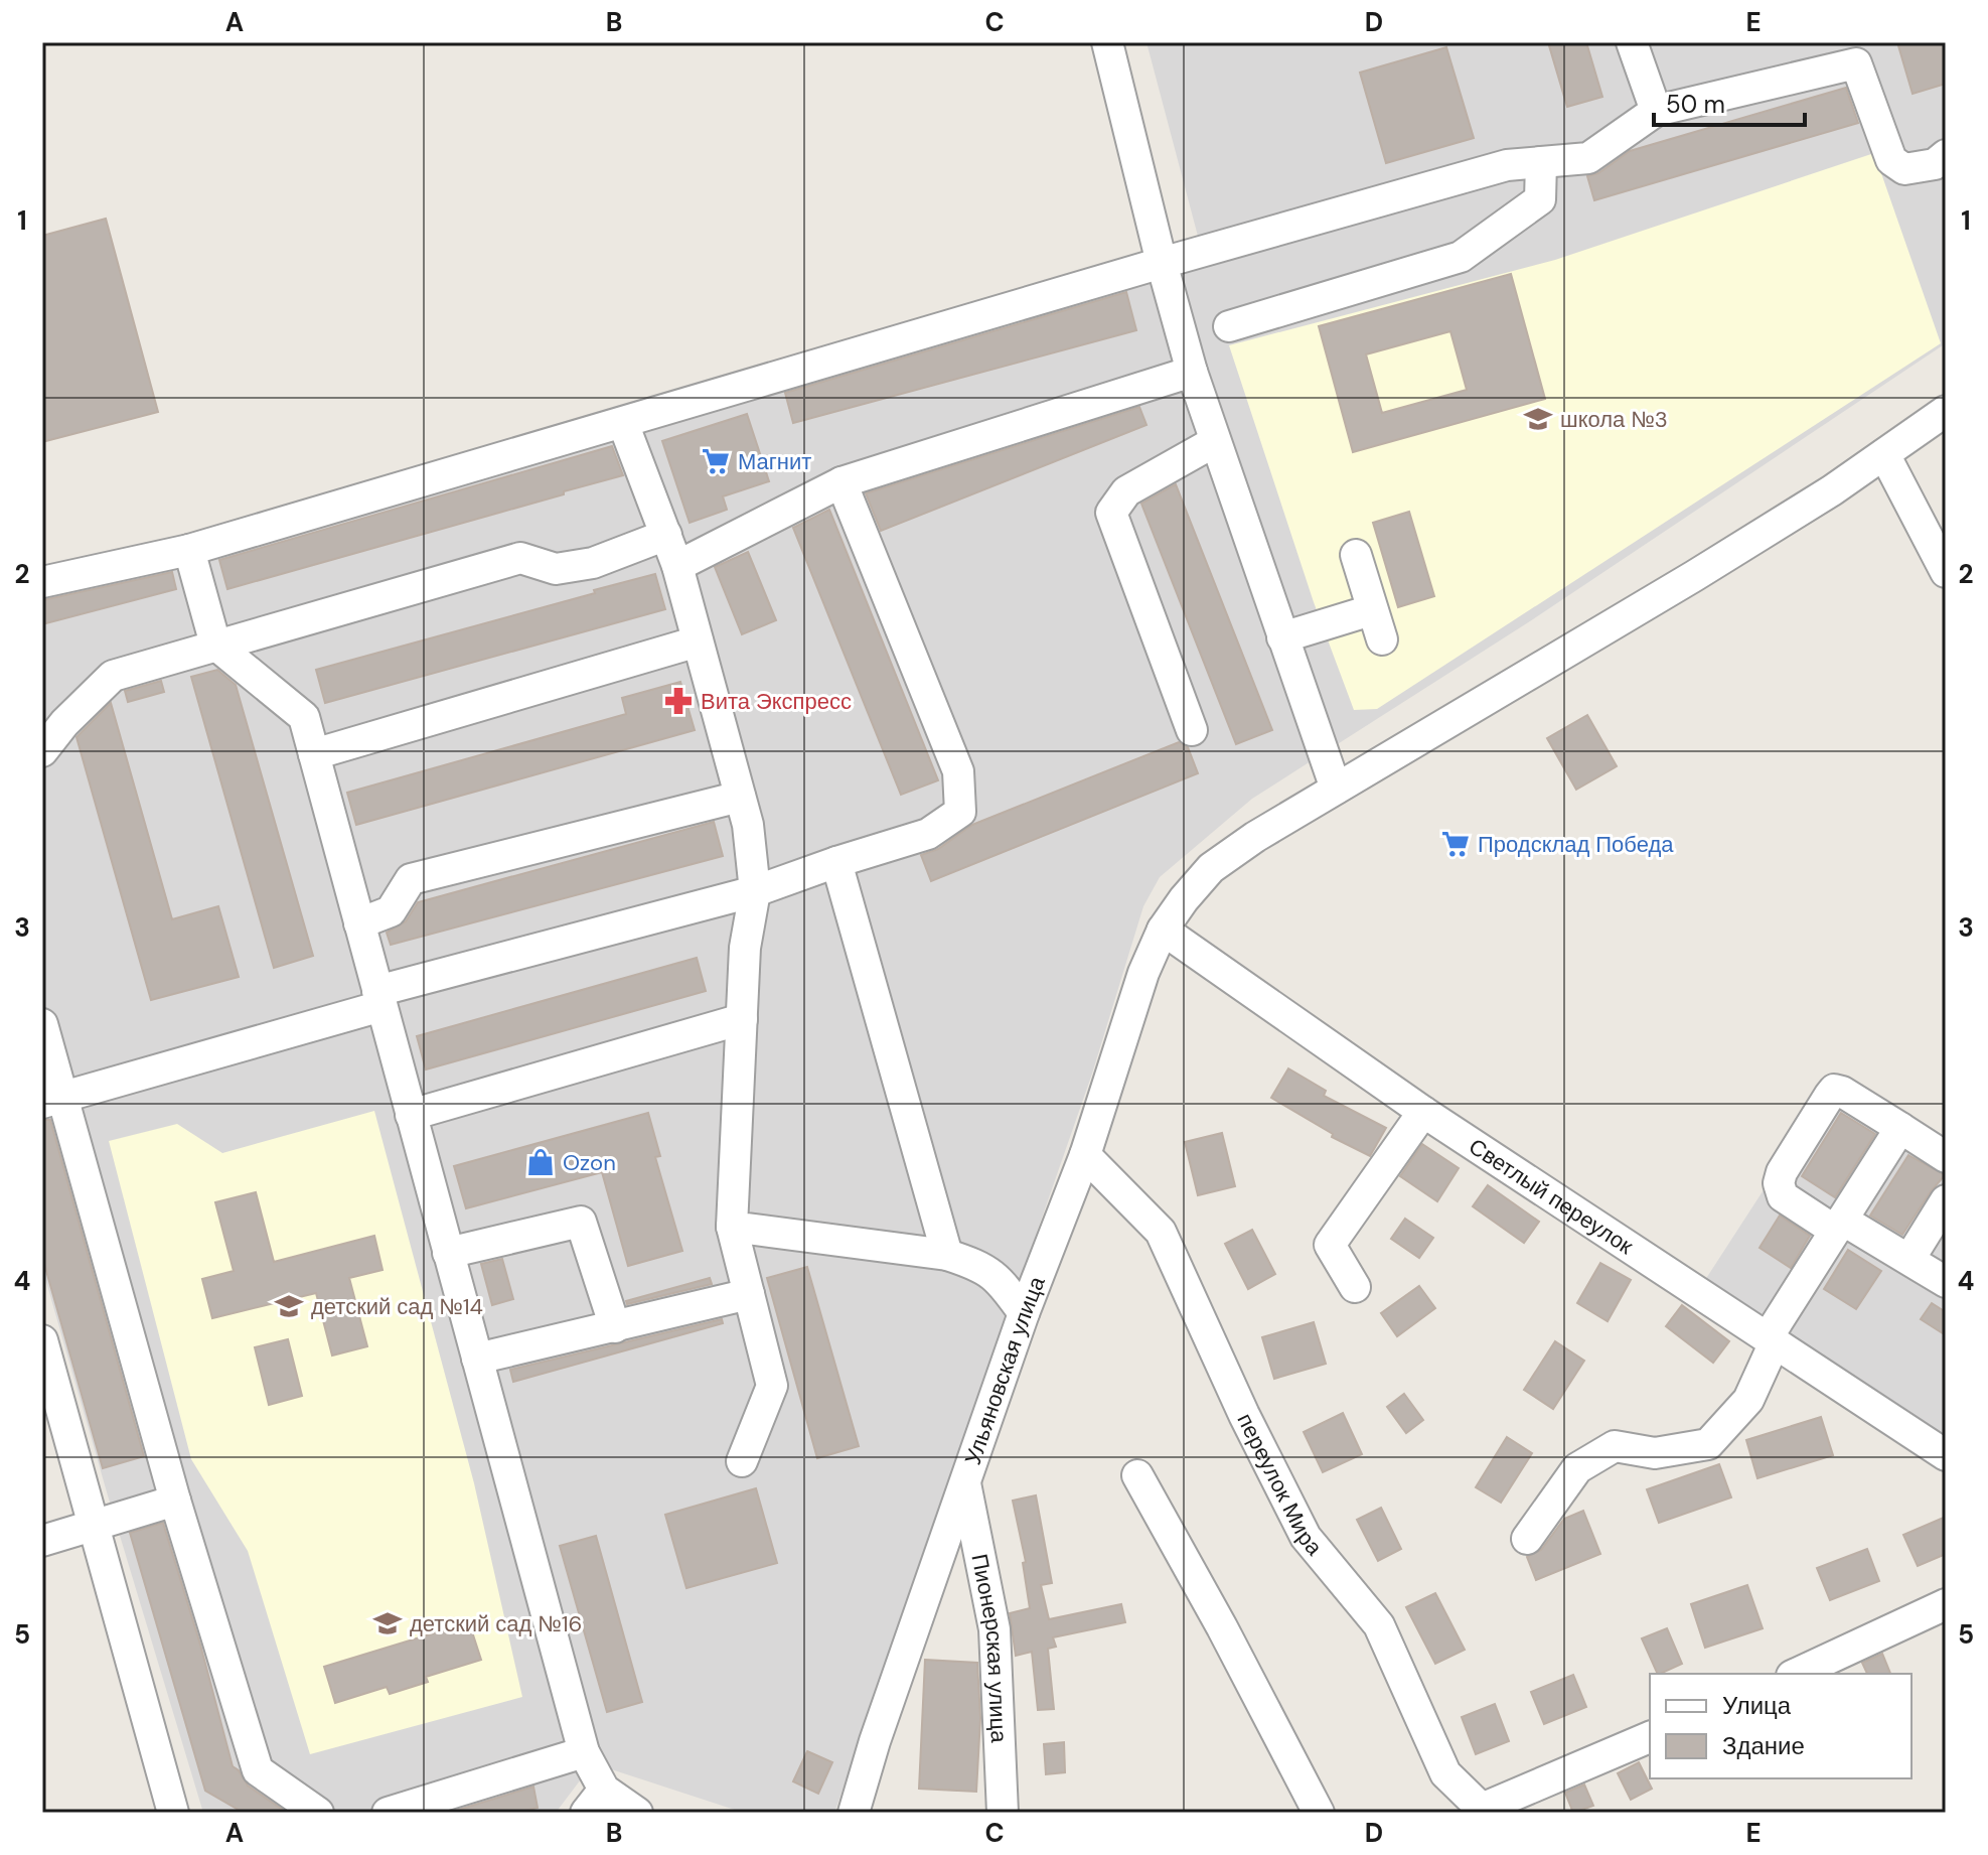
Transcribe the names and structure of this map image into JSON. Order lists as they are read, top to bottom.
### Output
{
  "streets": {
    "street": [
      "Светлый переулок",
      "Ульяновская улица",
      "переулок Мира",
      "Пионерская улица"
    ]
  },
  "crossings": [
    ["Светлый переулок", "Ульяновская улица"],
    ["Ульяновская улица", "переулок Мира"],
    ["Ульяновская улица", "Пионерская улица"]
  ],
  "places": {
    "school or university": ["школа №3", "детский сад №14", "детский сад №16"],
    "supermarket": ["Магнит", "Продсклад Победа"],
    "pharmacy": ["Вита Экспресс"],
    "shop": ["Ozon"]
  },
  "legend": ["Улица", "Здание"],
  "scale_bar": "50 m",
  "grid": {
    "columns": [
      "A",
      "B",
      "C",
      "D",
      "E"
    ],
    "rows": [
      "1",
      "2",
      "3",
      "4",
      "5"
    ]
  }
}
